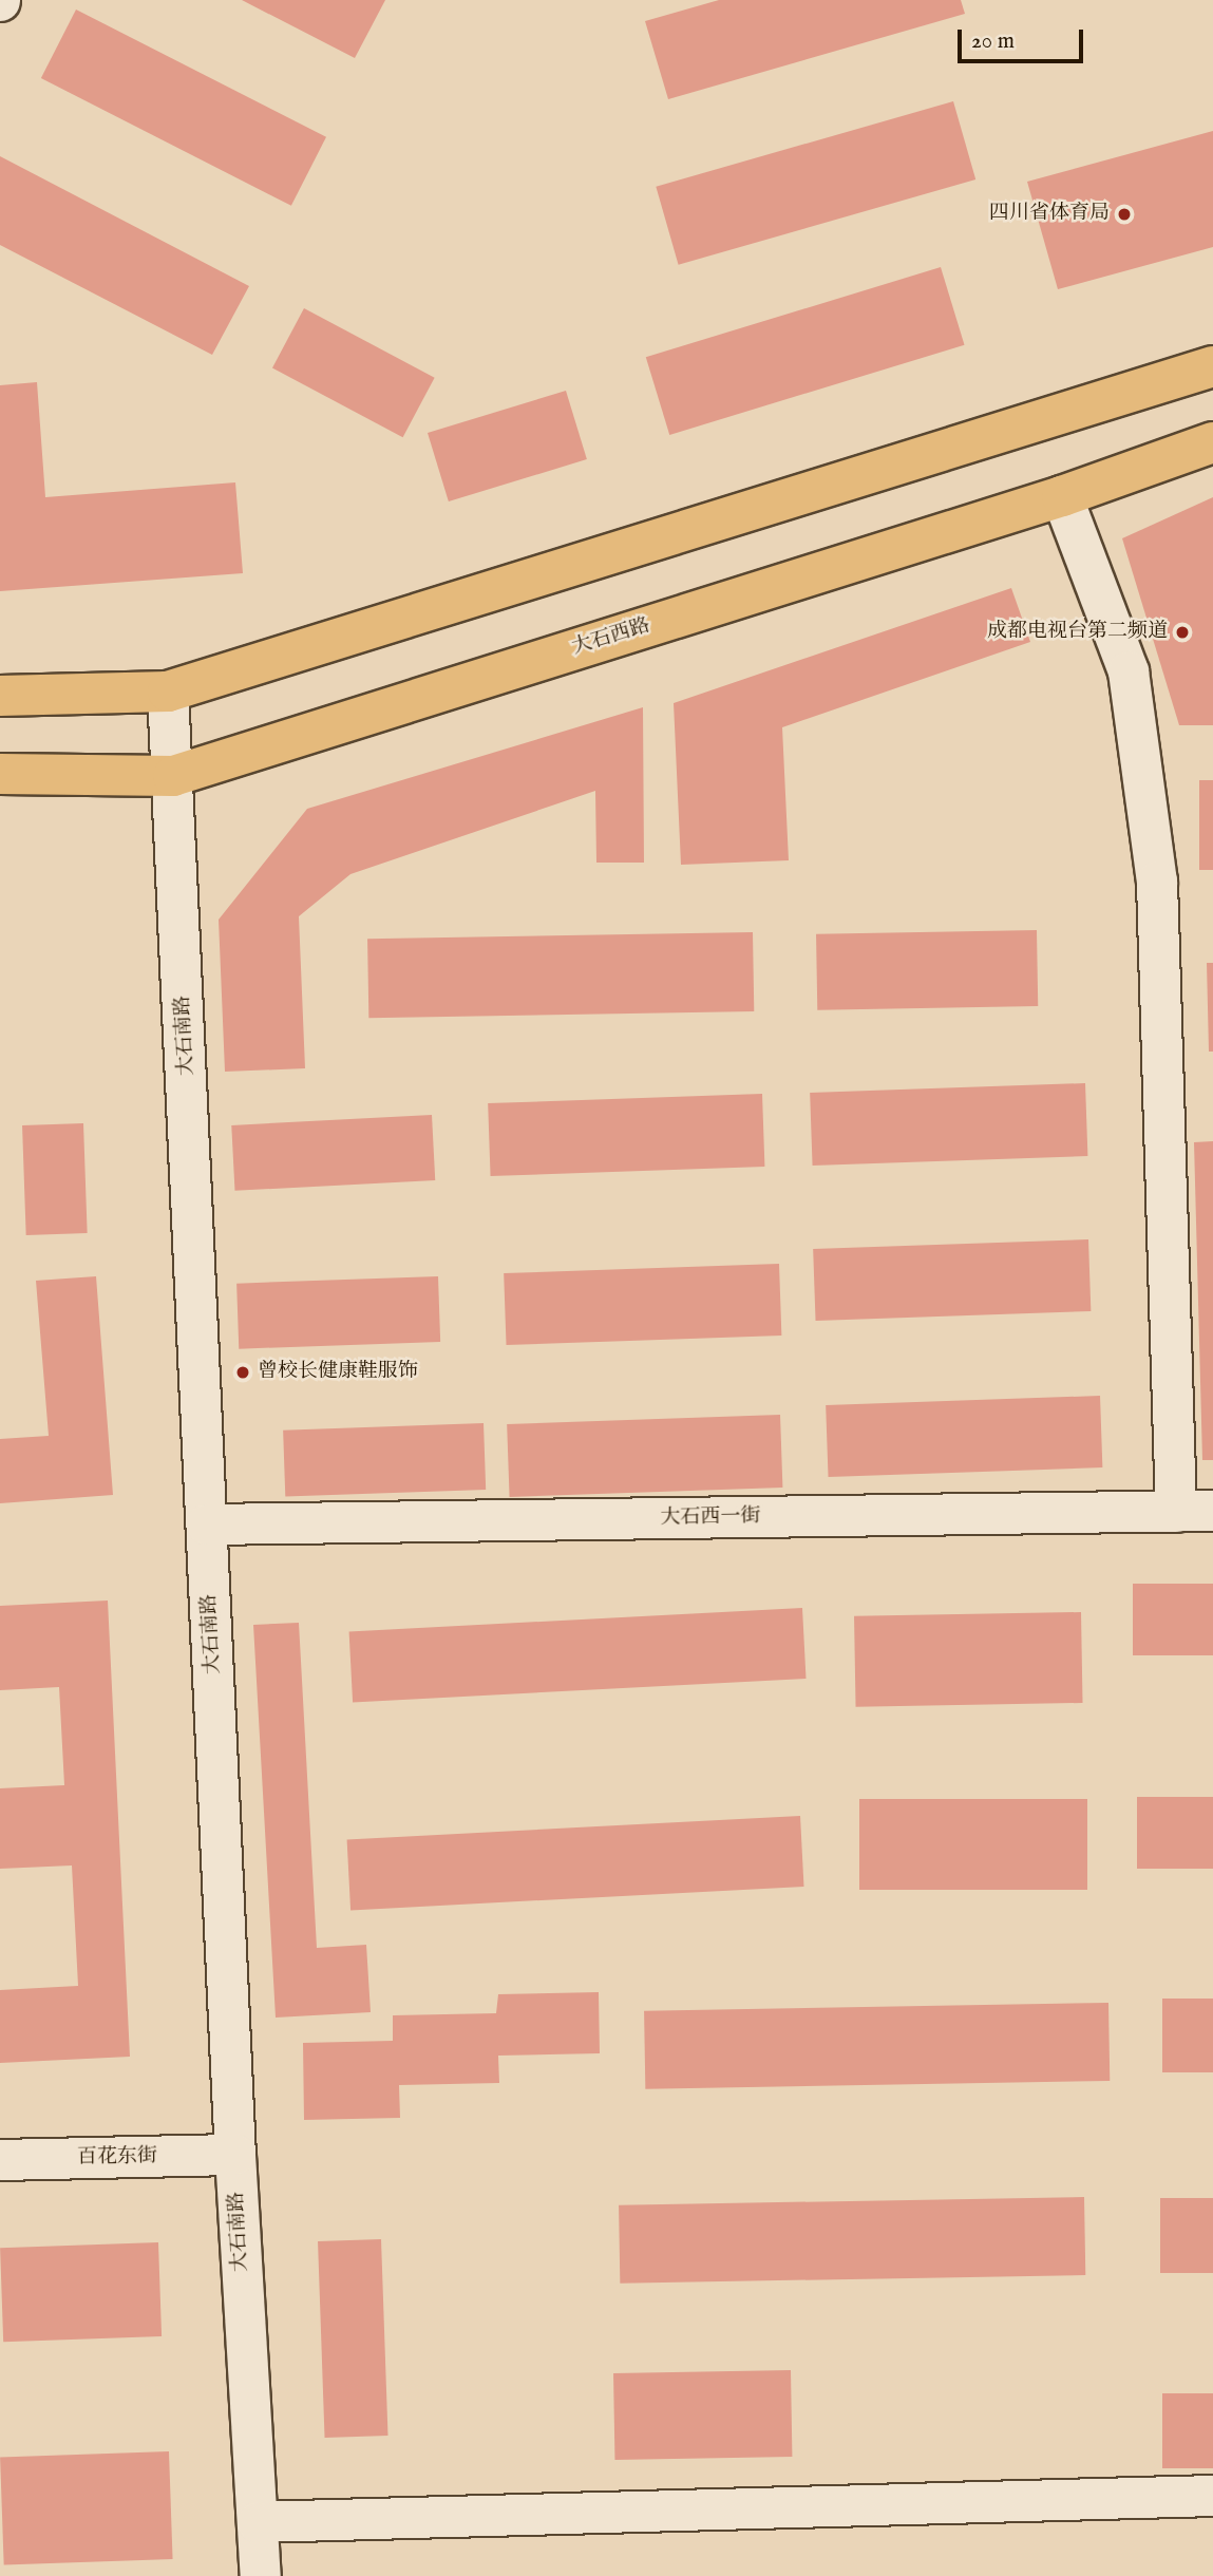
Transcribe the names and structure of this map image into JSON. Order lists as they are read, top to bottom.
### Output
{
  "streets": {
    "main road": ["大石西路"],
    "street": ["大石南路", "大石西一街", "百花东街"]
  },
  "crossings": [
    ["大石西路", "大石南路"],
    ["大石南路", "大石西一街"],
    ["大石南路", "百花东街"]
  ],
  "places": ["四川省体育局", "成都电视台第二频道", "曾校长健康鞋服饰"],
  "scale_bar": "20 m"
}
